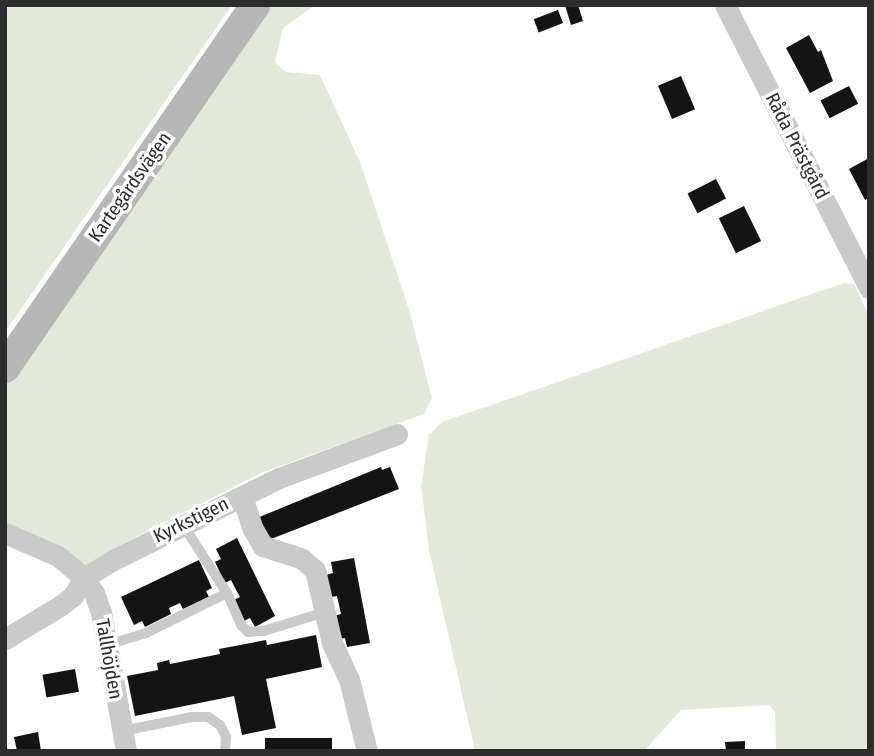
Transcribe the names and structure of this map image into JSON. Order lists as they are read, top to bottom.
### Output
{
  "streets": {
    "street": [
      "Råda Prästgård",
      "Kartegårdsvägen",
      "Kyrkstigen",
      "Tallhöjden"
    ]
  },
  "crossings": [
    ["Kyrkstigen", "Tallhöjden"]
  ]
}
